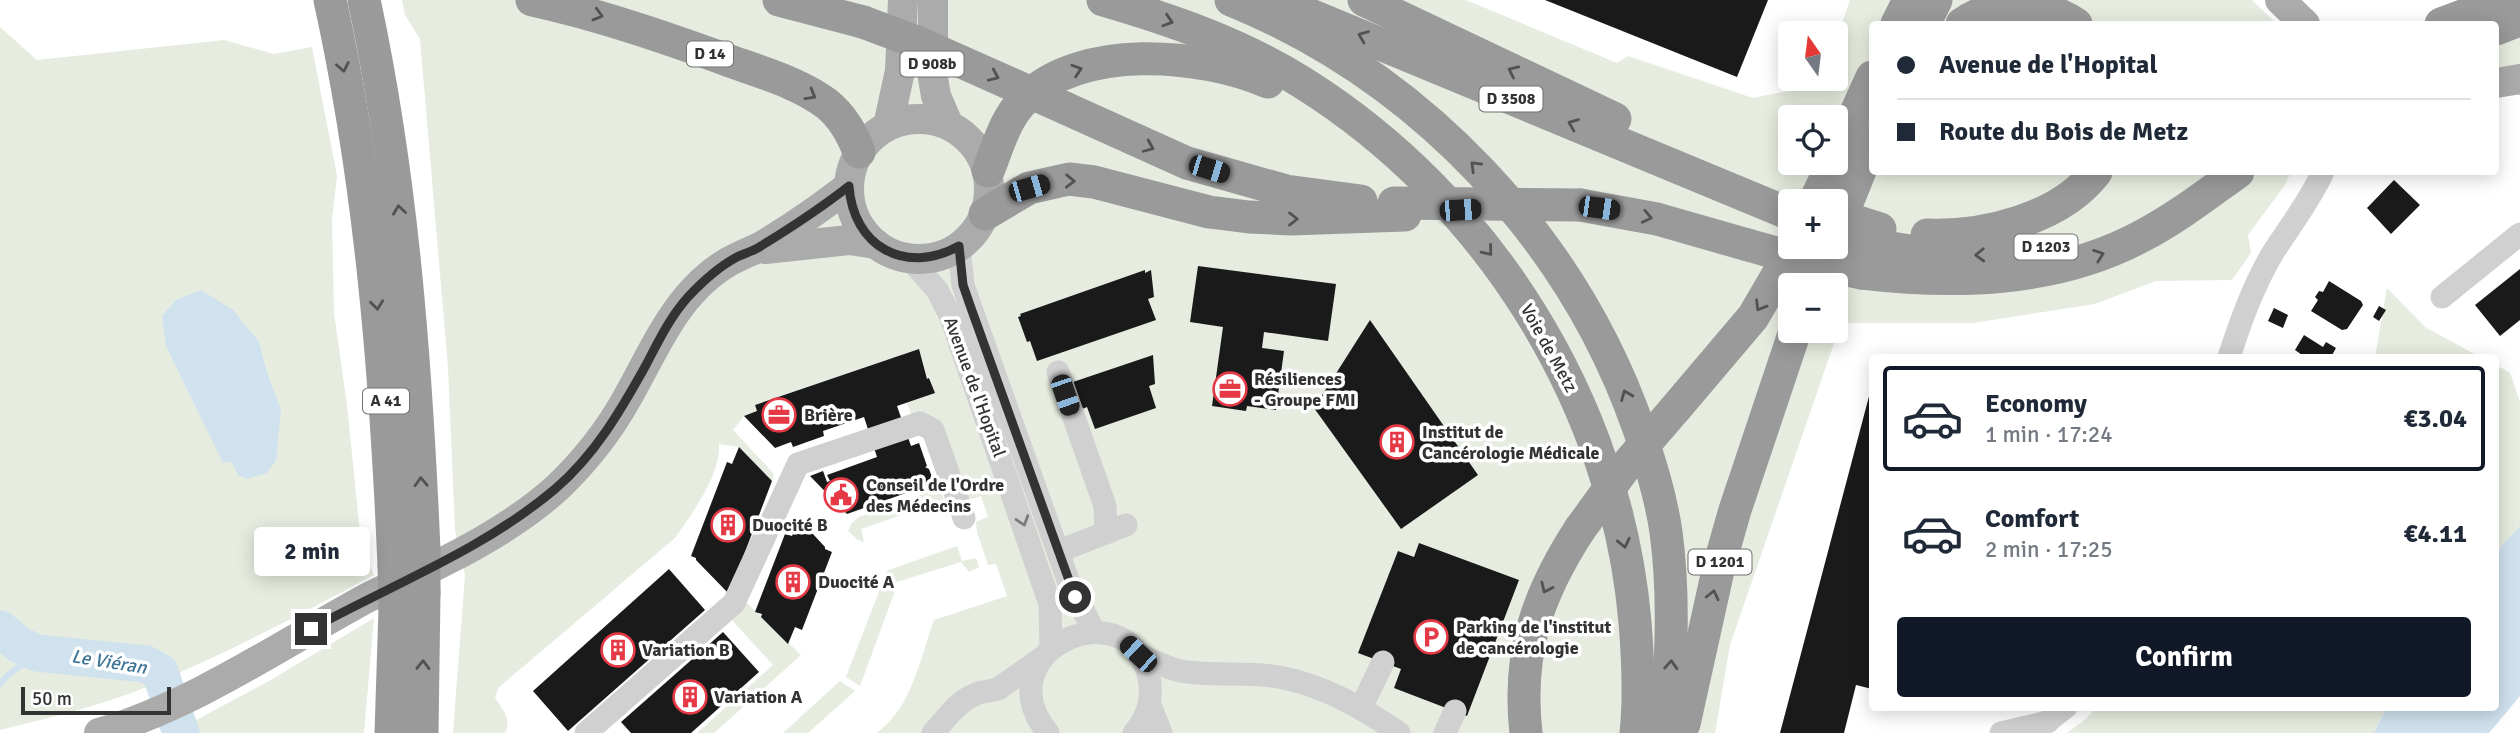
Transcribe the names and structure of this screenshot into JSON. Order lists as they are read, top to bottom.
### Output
{
  "streets": {
    "highway": [
      "D 14",
      "D 3508",
      "D 1203",
      "Voie de Metz",
      "A 41",
      "D 1201"
    ],
    "main road": ["D 908b"],
    "street": ["Avenue de l'Hopital"]
  },
  "crossings": [
    ["D 14", "D 908b"],
    ["D 14", "Avenue de l'Hopital"],
    ["D 908b", "Avenue de l'Hopital"]
  ],
  "water": ["Le Viéran"],
  "places": {
    "office": ["Résiliences - Groupe FMI", "Brière"],
    "building": [
      "Institut de Cancérologie Médicale",
      "Duocité B",
      "Duocité A",
      "Variation B",
      "Variation A"
    ],
    "public building": ["Conseil de l'Ordre des Médecins"],
    "parking": ["Parking de l'institut de cancérologie"]
  },
  "scale_bar": "50 m",
  "north": "top",
  "page": {
    "map_buttons": ["+", "−"],
    "banner": ["Avenue de l'Hopital", "Route du Bois de Metz"],
    "list": [
      {
        "name": "Economy",
        "note": "1 min · 17:24",
        "value": "€3.04"
      },
      {
        "name": "Comfort",
        "note": "2 min · 17:25",
        "value": "€4.11"
      }
    ],
    "bubble": "2 min",
    "buttons": "Confirm",
    "scale": "50 m"
  }
}
